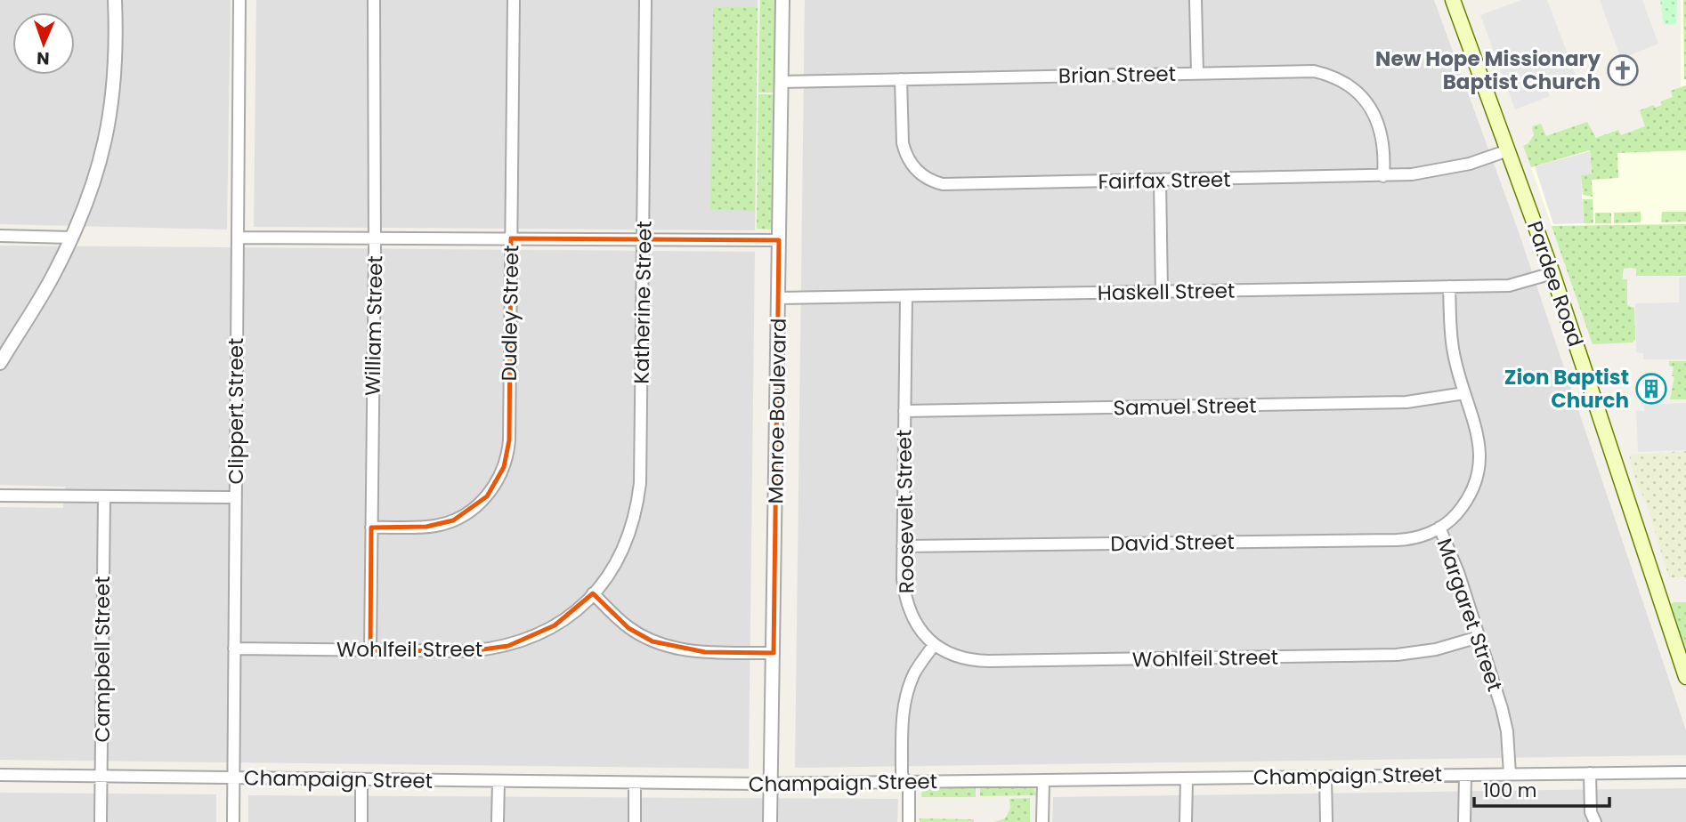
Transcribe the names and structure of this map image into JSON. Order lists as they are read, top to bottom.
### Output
{
  "streets": {
    "main road": ["Pardee Road"],
    "street": [
      "Brian Street",
      "Fairfax Street",
      "Haskell Street",
      "Katherine Street",
      "Dudley Street",
      "William Street",
      "Samuel Street",
      "Clippert Street",
      "Monroe Boulevard",
      "Roosevelt Street",
      "David Street",
      "Margaret Street",
      "Wohlfeil Street",
      "Campbell Street",
      "Champaign Street"
    ]
  },
  "crossings": [
    ["Brian Street", "Fairfax Street"],
    ["Brian Street", "Monroe Boulevard"],
    ["Fairfax Street", "Pardee Road"],
    ["Pardee Road", "Haskell Street"],
    ["Haskell Street", "Monroe Boulevard"],
    ["Haskell Street", "Roosevelt Street"],
    ["Haskell Street", "Margaret Street"],
    ["Katherine Street", "Wohlfeil Street"],
    ["Dudley Street", "William Street"],
    ["William Street", "Wohlfeil Street"],
    ["Samuel Street", "Roosevelt Street"],
    ["Samuel Street", "Margaret Street"],
    ["Clippert Street", "Wohlfeil Street"],
    ["Clippert Street", "Champaign Street"],
    ["Monroe Boulevard", "Champaign Street"],
    ["Roosevelt Street", "David Street"],
    ["Roosevelt Street", "Wohlfeil Street"],
    ["David Street", "Margaret Street"],
    ["Margaret Street", "Wohlfeil Street"],
    ["Margaret Street", "Champaign Street"],
    ["Campbell Street", "Champaign Street"]
  ],
  "places": {
    "church": ["New Hope Missionary Baptist Church"],
    "building": ["Zion Baptist Church"]
  },
  "scale_bar": "100 m",
  "north": "bottom"
}
